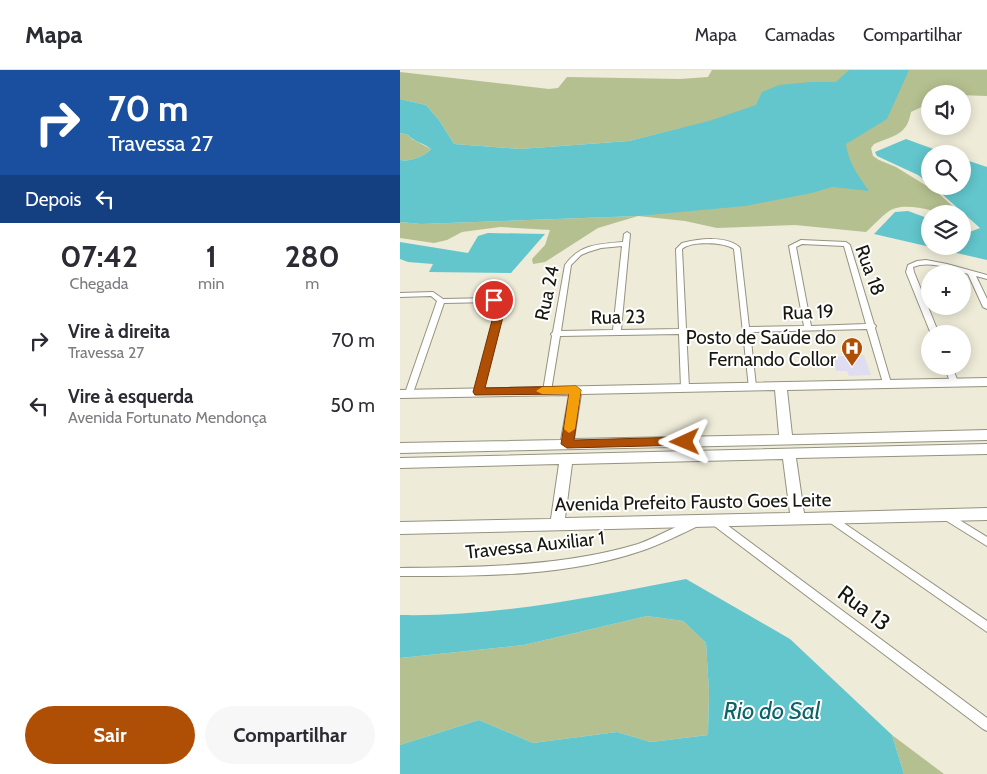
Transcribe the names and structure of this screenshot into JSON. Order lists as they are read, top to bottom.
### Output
{
  "streets": {
    "street": [
      "Rua 18",
      "Rua 24",
      "Rua 19",
      "Rua 23",
      "Avenida Prefeito Fausto Goes Leite",
      "Travessa Auxiliar 1",
      "Rua 13"
    ]
  },
  "crossings": [
    ["Rua 18", "Rua 19"],
    ["Rua 24", "Rua 23"],
    ["Avenida Prefeito Fausto Goes Leite", "Travessa Auxiliar 1"],
    ["Avenida Prefeito Fausto Goes Leite", "Rua 13"]
  ],
  "water": ["Rio do Sal"],
  "places": {
    "hospital": ["Posto de Saúde do Fernando Collor"]
  },
  "page": {
    "header": "Mapa",
    "nav": ["Mapa", "Camadas", "Compartilhar"],
    "turn": ["70 m", "Travessa 27"],
    "map_buttons": ["+", "−"],
    "then": "Depois",
    "eta": [
      "07:42",
      "Chegada",
      "1",
      "min",
      "280",
      "m"
    ],
    "list": [
      {
        "name": "Vire à direita",
        "note": "Travessa 27",
        "value": "70 m"
      },
      {
        "name": "Vire à esquerda",
        "note": "Avenida Fortunato Mendonça",
        "value": "50 m"
      }
    ],
    "buttons": ["Sair", "Compartilhar"]
  }
}
